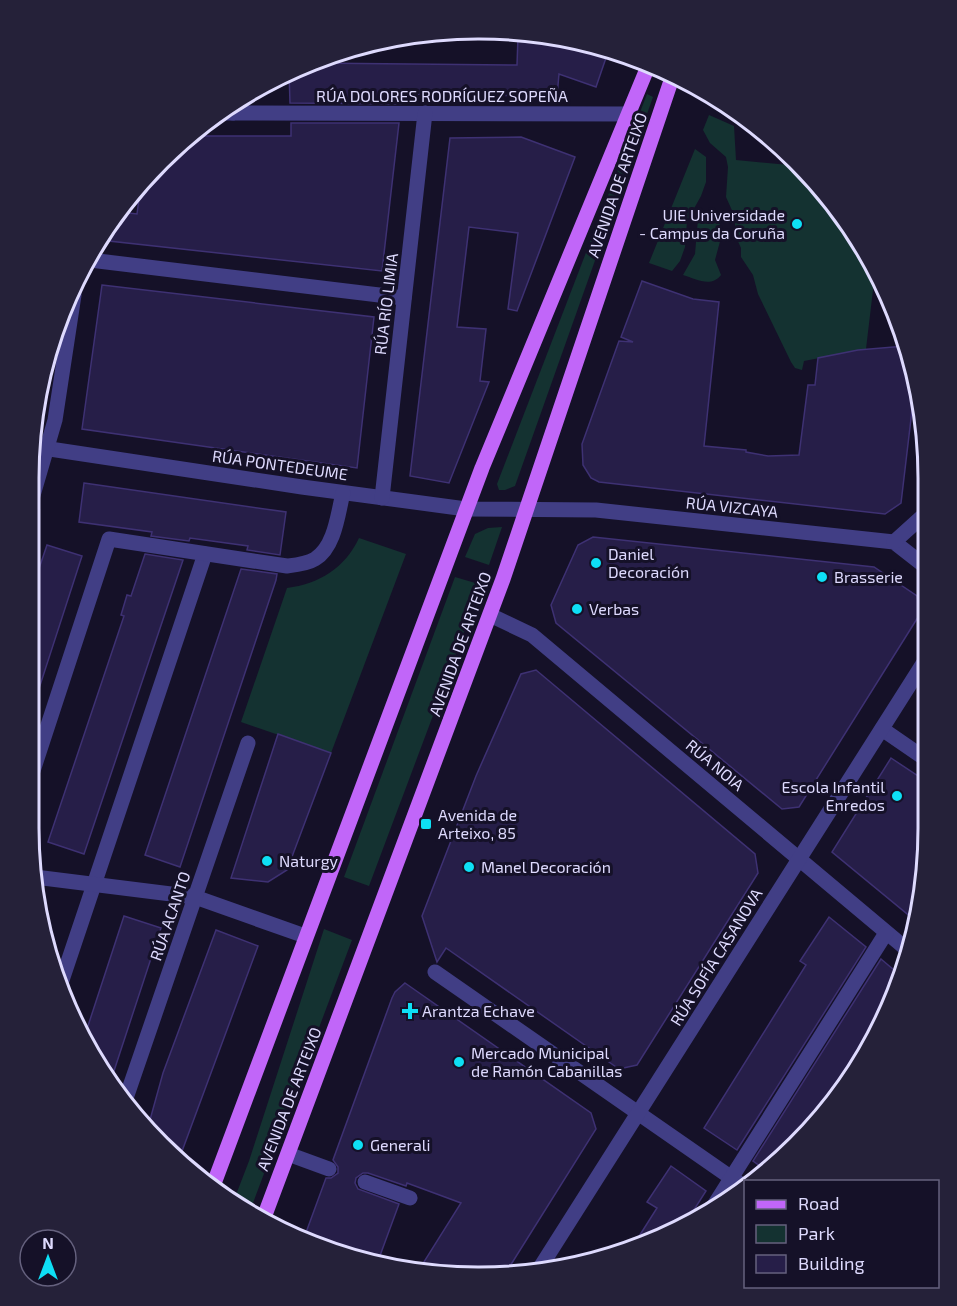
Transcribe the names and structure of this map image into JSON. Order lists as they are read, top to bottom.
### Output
{
  "streets": {
    "main road": ["AVENIDA DE ARTEIXO"],
    "street": [
      "RÚA DOLORES RODRÍGUEZ SOPEÑA",
      "RÚA RÍO LIMIA",
      "RÚA PONTEDEUME",
      "RÚA VIZCAYA",
      "RÚA NOIA",
      "RÚA ACANTO",
      "RÚA SOFÍA CASANOVA"
    ]
  },
  "crossings": [
    ["RÚA DOLORES RODRÍGUEZ SOPEÑA", "AVENIDA DE ARTEIXO"],
    ["RÚA DOLORES RODRÍGUEZ SOPEÑA", "RÚA RÍO LIMIA"],
    ["AVENIDA DE ARTEIXO", "RÚA PONTEDEUME"],
    ["AVENIDA DE ARTEIXO", "RÚA VIZCAYA"],
    ["AVENIDA DE ARTEIXO", "RÚA NOIA"],
    ["RÚA RÍO LIMIA", "RÚA PONTEDEUME"],
    ["RÚA PONTEDEUME", "RÚA VIZCAYA"],
    ["RÚA NOIA", "RÚA SOFÍA CASANOVA"]
  ],
  "places": {
    "other": [
      "UIE Universidade - Campus da Coruña",
      "Daniel Decoración",
      "Brasserie",
      "Verbas",
      "Escola Infantil Enredos",
      "Naturgy",
      "Manel Decoración",
      "Mercado Municipal de Ramón Cabanillas",
      "Generali"
    ],
    "transit": ["Avenida de Arteixo, 85"],
    "health": ["Arantza Echave"]
  },
  "legend": ["Road", "Park", "Building"],
  "north": "top"
}
